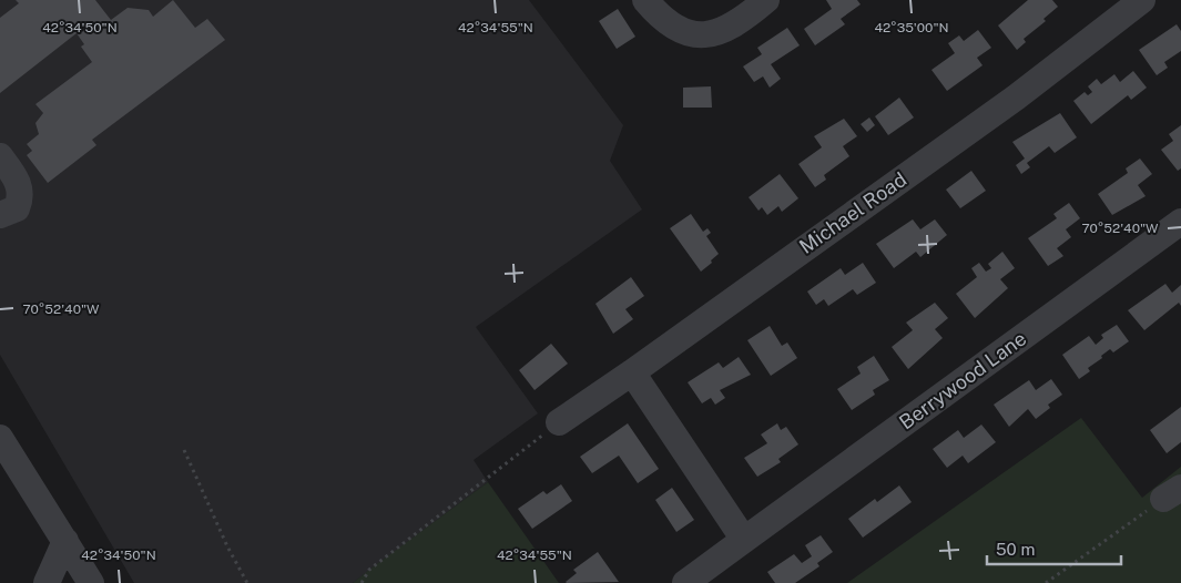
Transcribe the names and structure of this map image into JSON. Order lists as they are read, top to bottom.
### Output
{
  "streets": {
    "street": ["Michael Road", "Berrywood Lane"]
  },
  "scale_bar": "50 m",
  "coordinates": [
    "42°34'50\"N",
    "42°34'55\"N",
    "42°35'00\"N",
    "70°52'40\"W"
  ]
}
